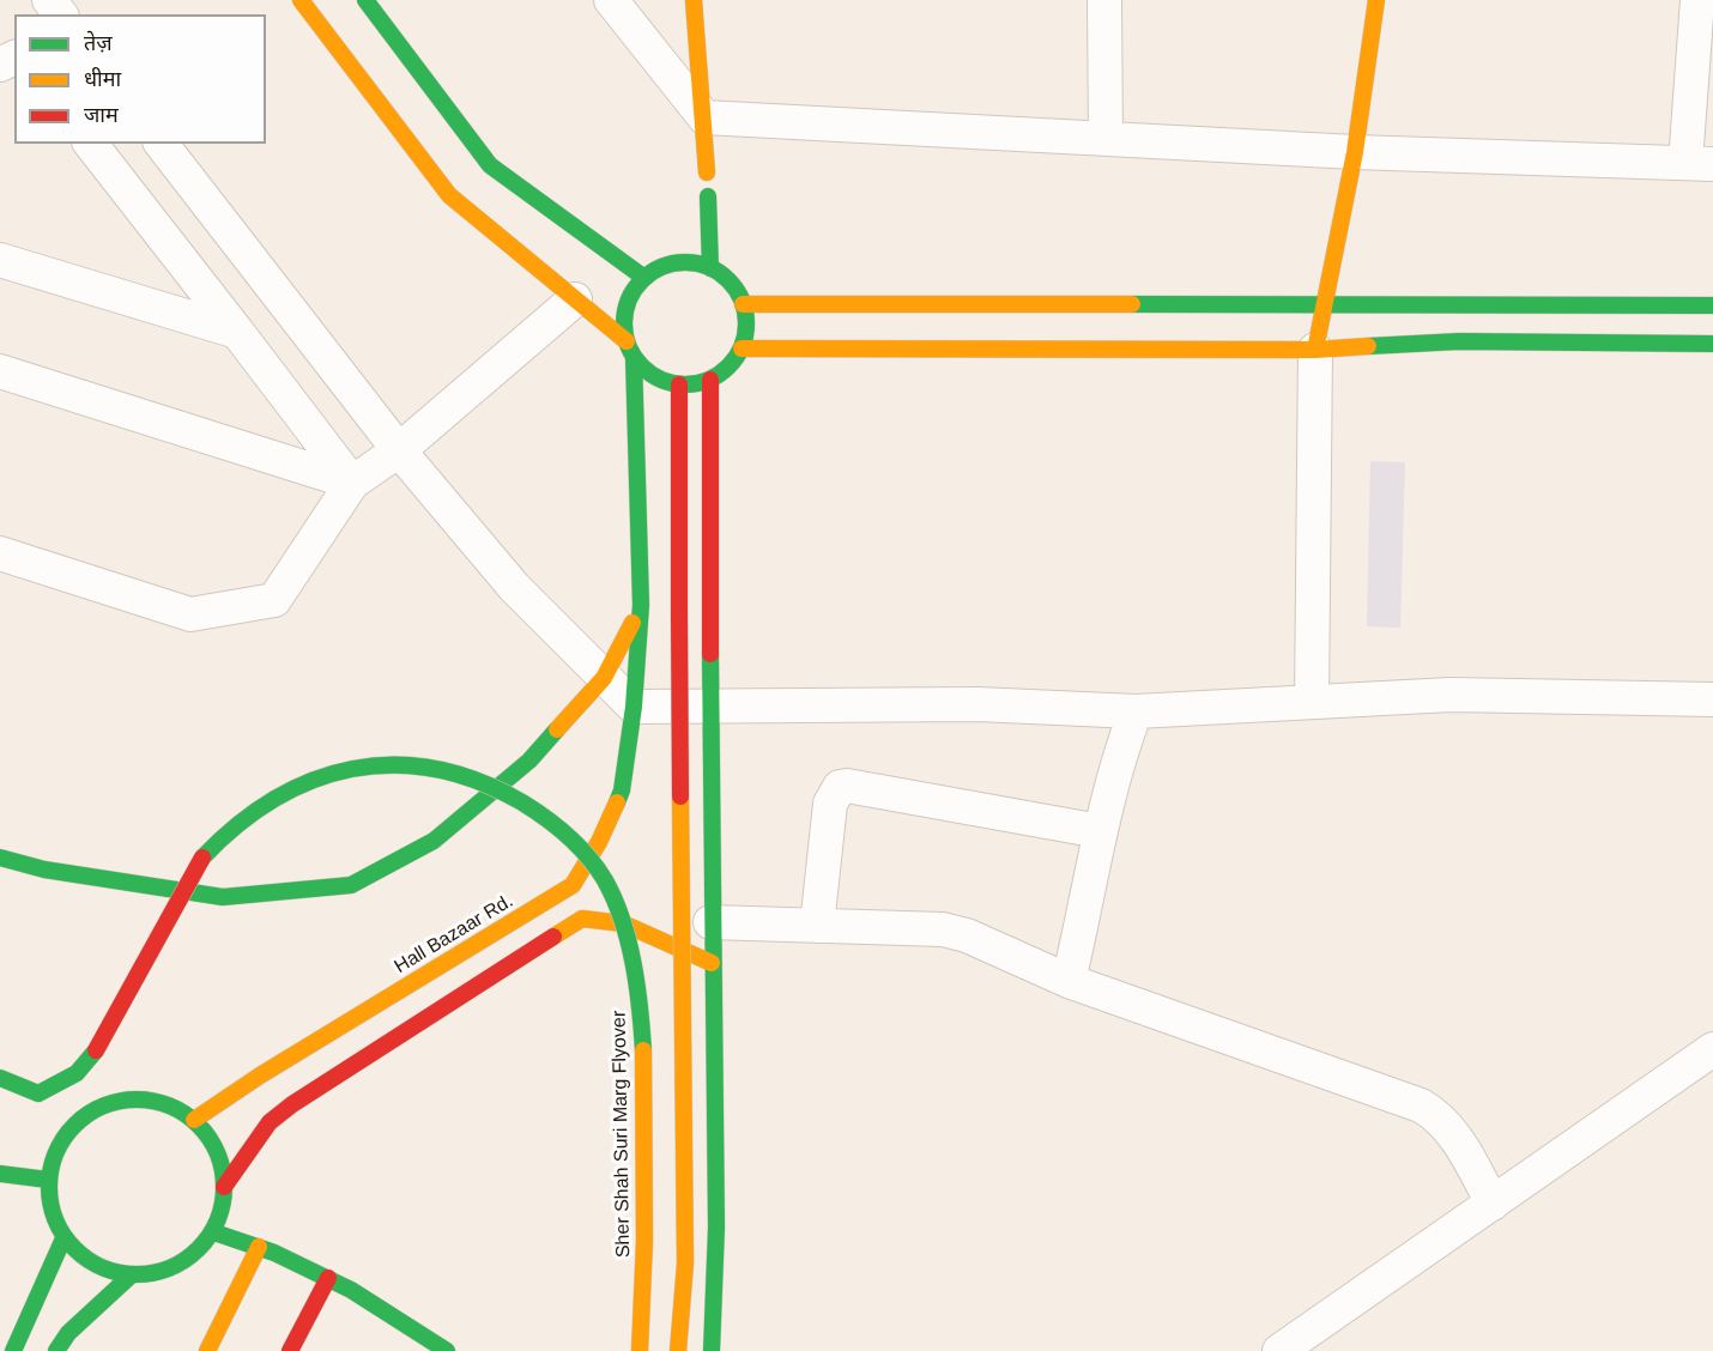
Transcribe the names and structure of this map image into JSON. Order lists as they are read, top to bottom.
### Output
{
  "streets": {
    "main road": ["Hall Bazaar Rd.", "Sher Shah Suri Marg Flyover"]
  },
  "legend": ["तेज़", "धीमा", "जाम"]
}
